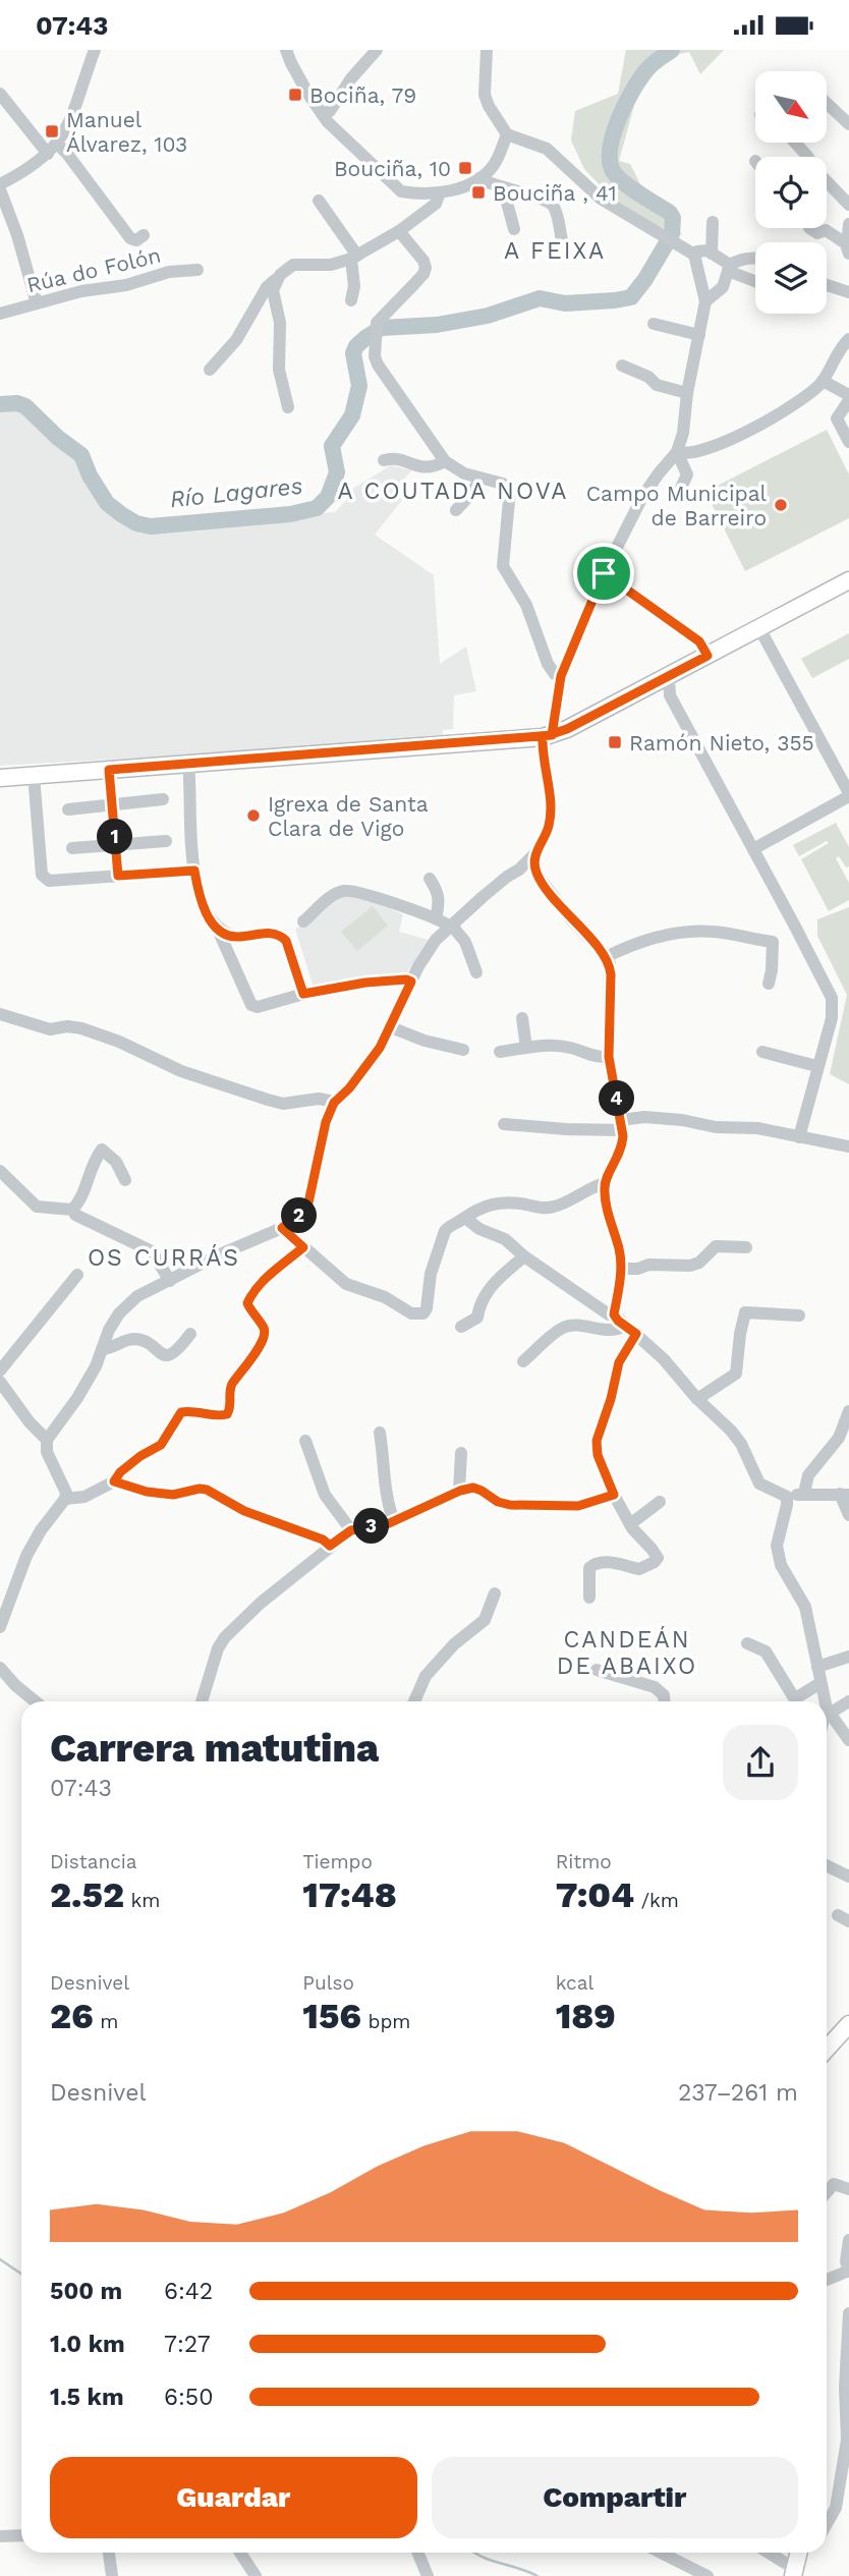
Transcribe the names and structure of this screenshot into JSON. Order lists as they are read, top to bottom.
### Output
{
  "streets": {
    "street": ["Rúa do Folón"]
  },
  "districts": [
    "A FEIXA",
    "A COUTADA NOVA",
    "OS CURRÁS",
    "CANDEÁN DE ABAIXO"
  ],
  "water": ["Río Lagares"],
  "places": {
    "transit": [
      "Bociña, 79",
      "Manuel Álvarez, 103",
      "Bouciña, 10",
      "Bouciña , 41",
      "Ramón Nieto, 355"
    ],
    "other": ["Campo Municipal de Barreiro", "Igrexa de Santa Clara de Vigo"]
  },
  "north": "bottom right",
  "page": {
    "status": "07:43",
    "pins": [
      "1",
      "4",
      "2",
      "3"
    ],
    "heading": ["Carrera matutina", "07:43"],
    "stats": [
      ["Distancia", "2.52 km"],
      ["Tiempo", "17:48"],
      ["Ritmo", "7:04 /km"],
      ["Desnivel", "26 m"],
      ["Pulso", "156 bpm"],
      ["kcal", "189"]
    ],
    "chart": ["Desnivel", "237–261 m"],
    "list": [
      {
        "name": "500 m",
        "note": "6:42"
      },
      {
        "name": "1.0 km",
        "note": "7:27"
      },
      {
        "name": "1.5 km",
        "note": "6:50"
      }
    ],
    "buttons": ["Guardar", "Compartir"]
  }
}
